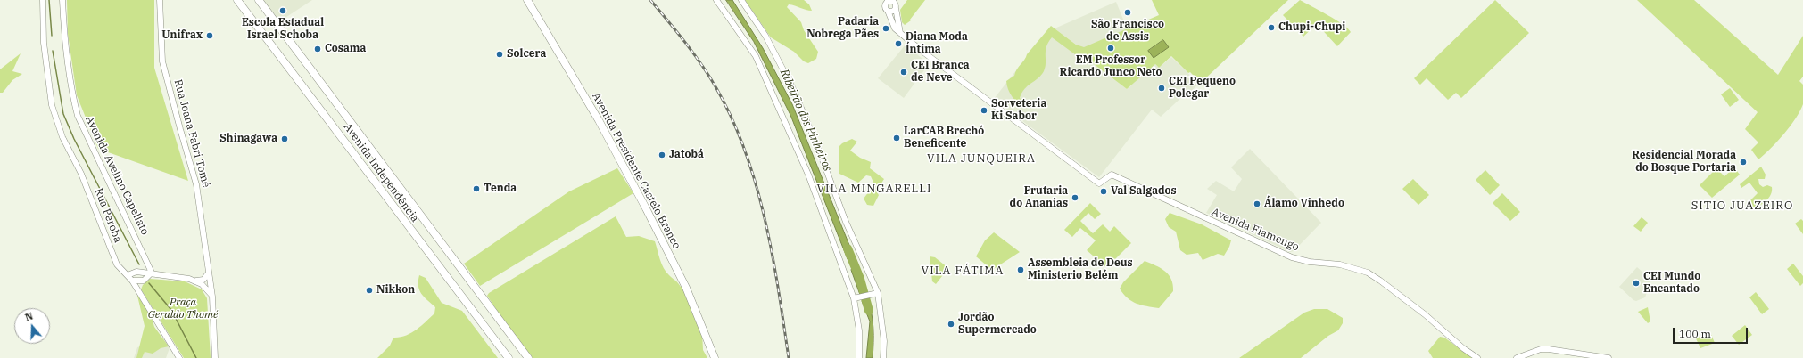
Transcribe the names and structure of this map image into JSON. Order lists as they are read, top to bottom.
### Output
{
  "streets": {
    "main road": ["Avenida Presidente Castelo Branco", "Avenida Independência"],
    "street": [
      "Rua Joana Fabri Tomé",
      "Avenida Avelino Capellato",
      "Rua Peroba",
      "Avenida Flamengo"
    ]
  },
  "districts": [
    "VILA JUNQUEIRA",
    "VILA MINGARELLI",
    "SITIO JUAZEIRO",
    "VILA FÁTIMA"
  ],
  "water": ["Ribeirão dos Pinheiros"],
  "parks": ["Praça Geraldo Thomé"],
  "places": [
    "Escola Estadual Israel Schoba",
    "São Francisco de Assis",
    "Chupi-Chupi",
    "Padaria Nobrega Pães",
    "Unifrax",
    "Diana Moda Íntima",
    "EM Professor Ricardo Junco Neto",
    "Cosama",
    "Solcera",
    "CEI Branca de Neve",
    "CEI Pequeno Polegar",
    "Sorveteria Ki Sabor",
    "LarCAB Brechó Beneficente",
    "Shinagawa",
    "Jatobá",
    "Residencial Morada do Bosque Portaria",
    "Tenda",
    "Val Salgados",
    "Frutaria do Ananias",
    "Álamo Vinhedo",
    "Assembleia de Deus Ministerio Belém",
    "CEI Mundo Encantado",
    "Nikkon",
    "Jordão Supermercado"
  ],
  "scale_bar": "100 m",
  "north": "top"
}
